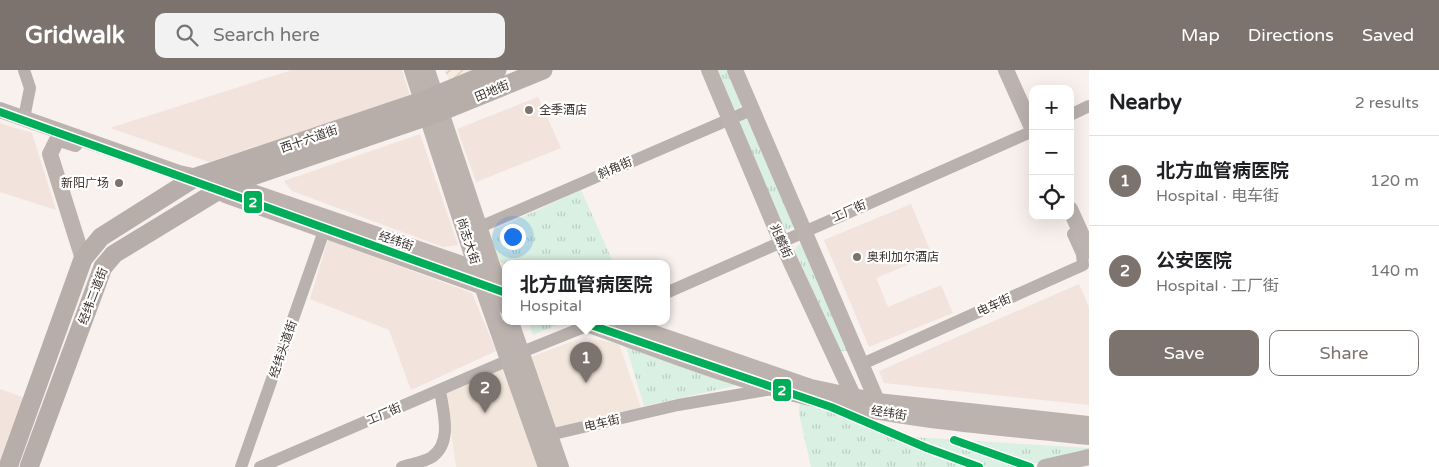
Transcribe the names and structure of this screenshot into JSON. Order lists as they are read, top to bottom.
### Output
{
  "streets": {
    "highway": ["田地街", "西十六道街", "经纬二道街"],
    "main road": ["经纬街", "尚志大街", "兆麟街"],
    "street": [
      "斜角街",
      "工厂街",
      "电车街",
      "经纬头道街"
    ]
  },
  "crossings": [
    ["田地街", "西十六道街"],
    ["田地街", "尚志大街"],
    ["西十六道街", "经纬街"],
    ["西十六道街", "尚志大街"],
    ["西十六道街", "经纬二道街"],
    ["斜角街", "尚志大街"],
    ["斜角街", "兆麟街"],
    ["工厂街", "尚志大街"],
    ["工厂街", "兆麟街"],
    ["经纬街", "尚志大街"],
    ["经纬街", "兆麟街"],
    ["经纬街", "经纬二道街"],
    ["经纬街", "电车街"],
    ["经纬街", "经纬头道街"],
    ["尚志大街", "电车街"],
    ["兆麟街", "电车街"]
  ],
  "places": ["全季酒店", "新阳广场", "奥利加尔酒店"],
  "lines": ["metro line 2"],
  "page": {
    "header": "Gridwalk",
    "search": "Search here",
    "nav": ["Map", "Directions", "Saved"],
    "heading": ["Nearby", "2 results"],
    "map_buttons": ["+", "−"],
    "list": [
      {
        "mark": "1",
        "name": "北方血管病医院",
        "note": "Hospital · 电车街",
        "value": "120 m"
      },
      {
        "mark": "2",
        "name": "公安医院",
        "note": "Hospital · 工厂街",
        "value": "140 m"
      }
    ],
    "popup": ["北方血管病医院", "Hospital"],
    "buttons": ["Save", "Share"],
    "pins": ["1", "2"]
  }
}
